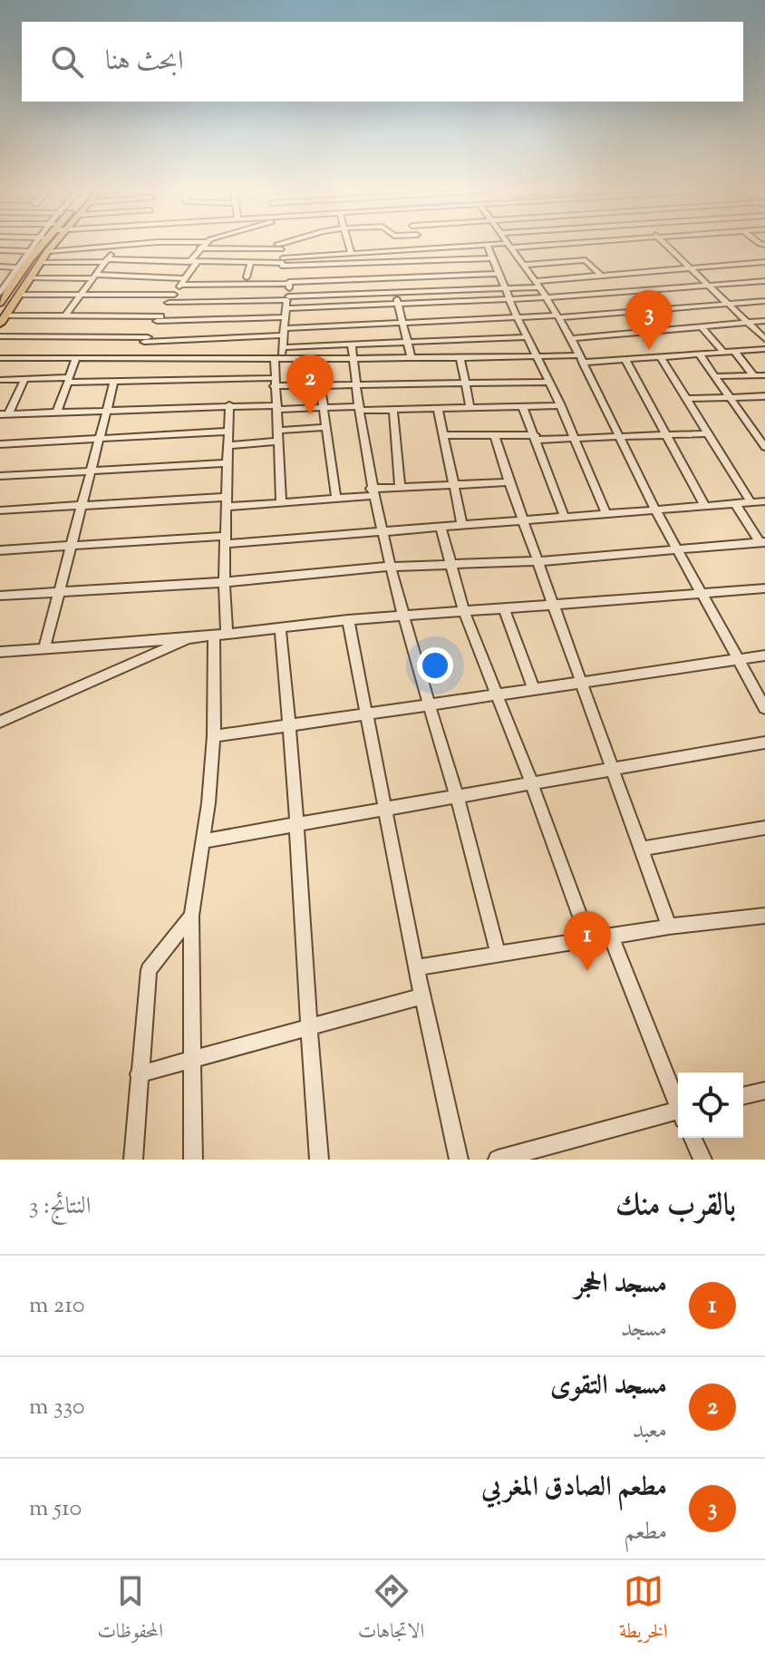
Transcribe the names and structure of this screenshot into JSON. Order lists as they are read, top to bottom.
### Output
{
  "page": {
    "search": "ابحث هنا",
    "pins": ["3", "2", "1"],
    "heading": ["بالقرب منك", "النتائج: 3"],
    "list": [
      {
        "mark": "1",
        "name": "مسجد الحجر",
        "note": "مسجد",
        "value": "210 m"
      },
      {
        "mark": "2",
        "name": "مسجد التقوى",
        "note": "معبد",
        "value": "330 m"
      },
      {
        "mark": "3",
        "name": "مطعم الصادق المغربي",
        "note": "مطعم",
        "value": "510 m"
      }
    ],
    "nav": ["الخريطة", "الاتجاهات", "المحفوظات"]
  }
}
